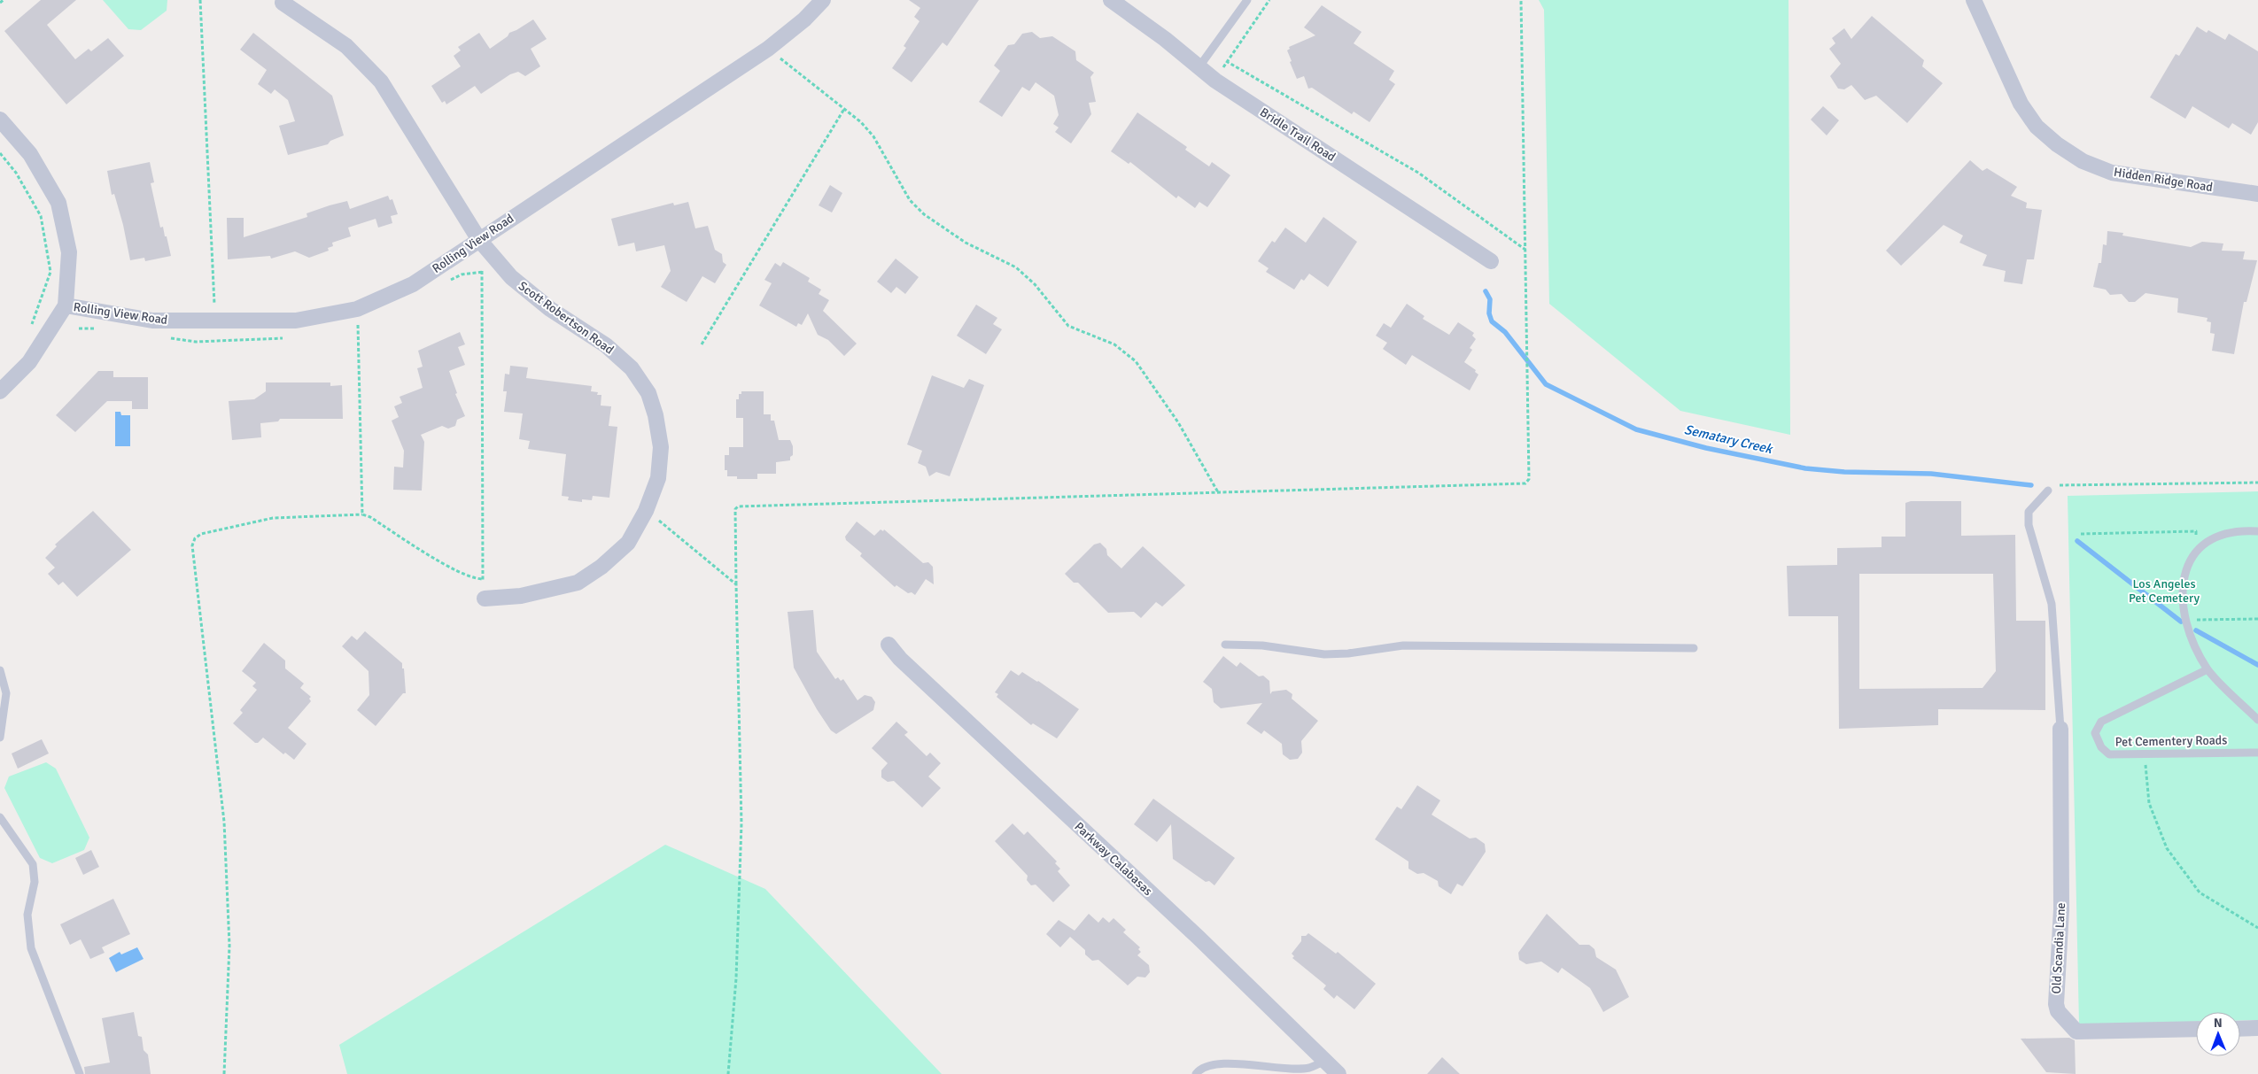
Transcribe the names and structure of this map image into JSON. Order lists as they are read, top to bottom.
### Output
{
  "streets": {
    "street": [
      "Bridle Trail Road",
      "Hidden Ridge Road",
      "Rolling View Road",
      "Scott Robertson Road",
      "Parkway Calabasas",
      "Old Scandia Lane"
    ],
    "lane": ["Pet Cementery Roads"]
  },
  "crossings": [
    ["Rolling View Road", "Scott Robertson Road"]
  ],
  "water": ["Sematary Creek"],
  "parks": ["Los Angeles Pet Cemetery"],
  "north": "top"
}
